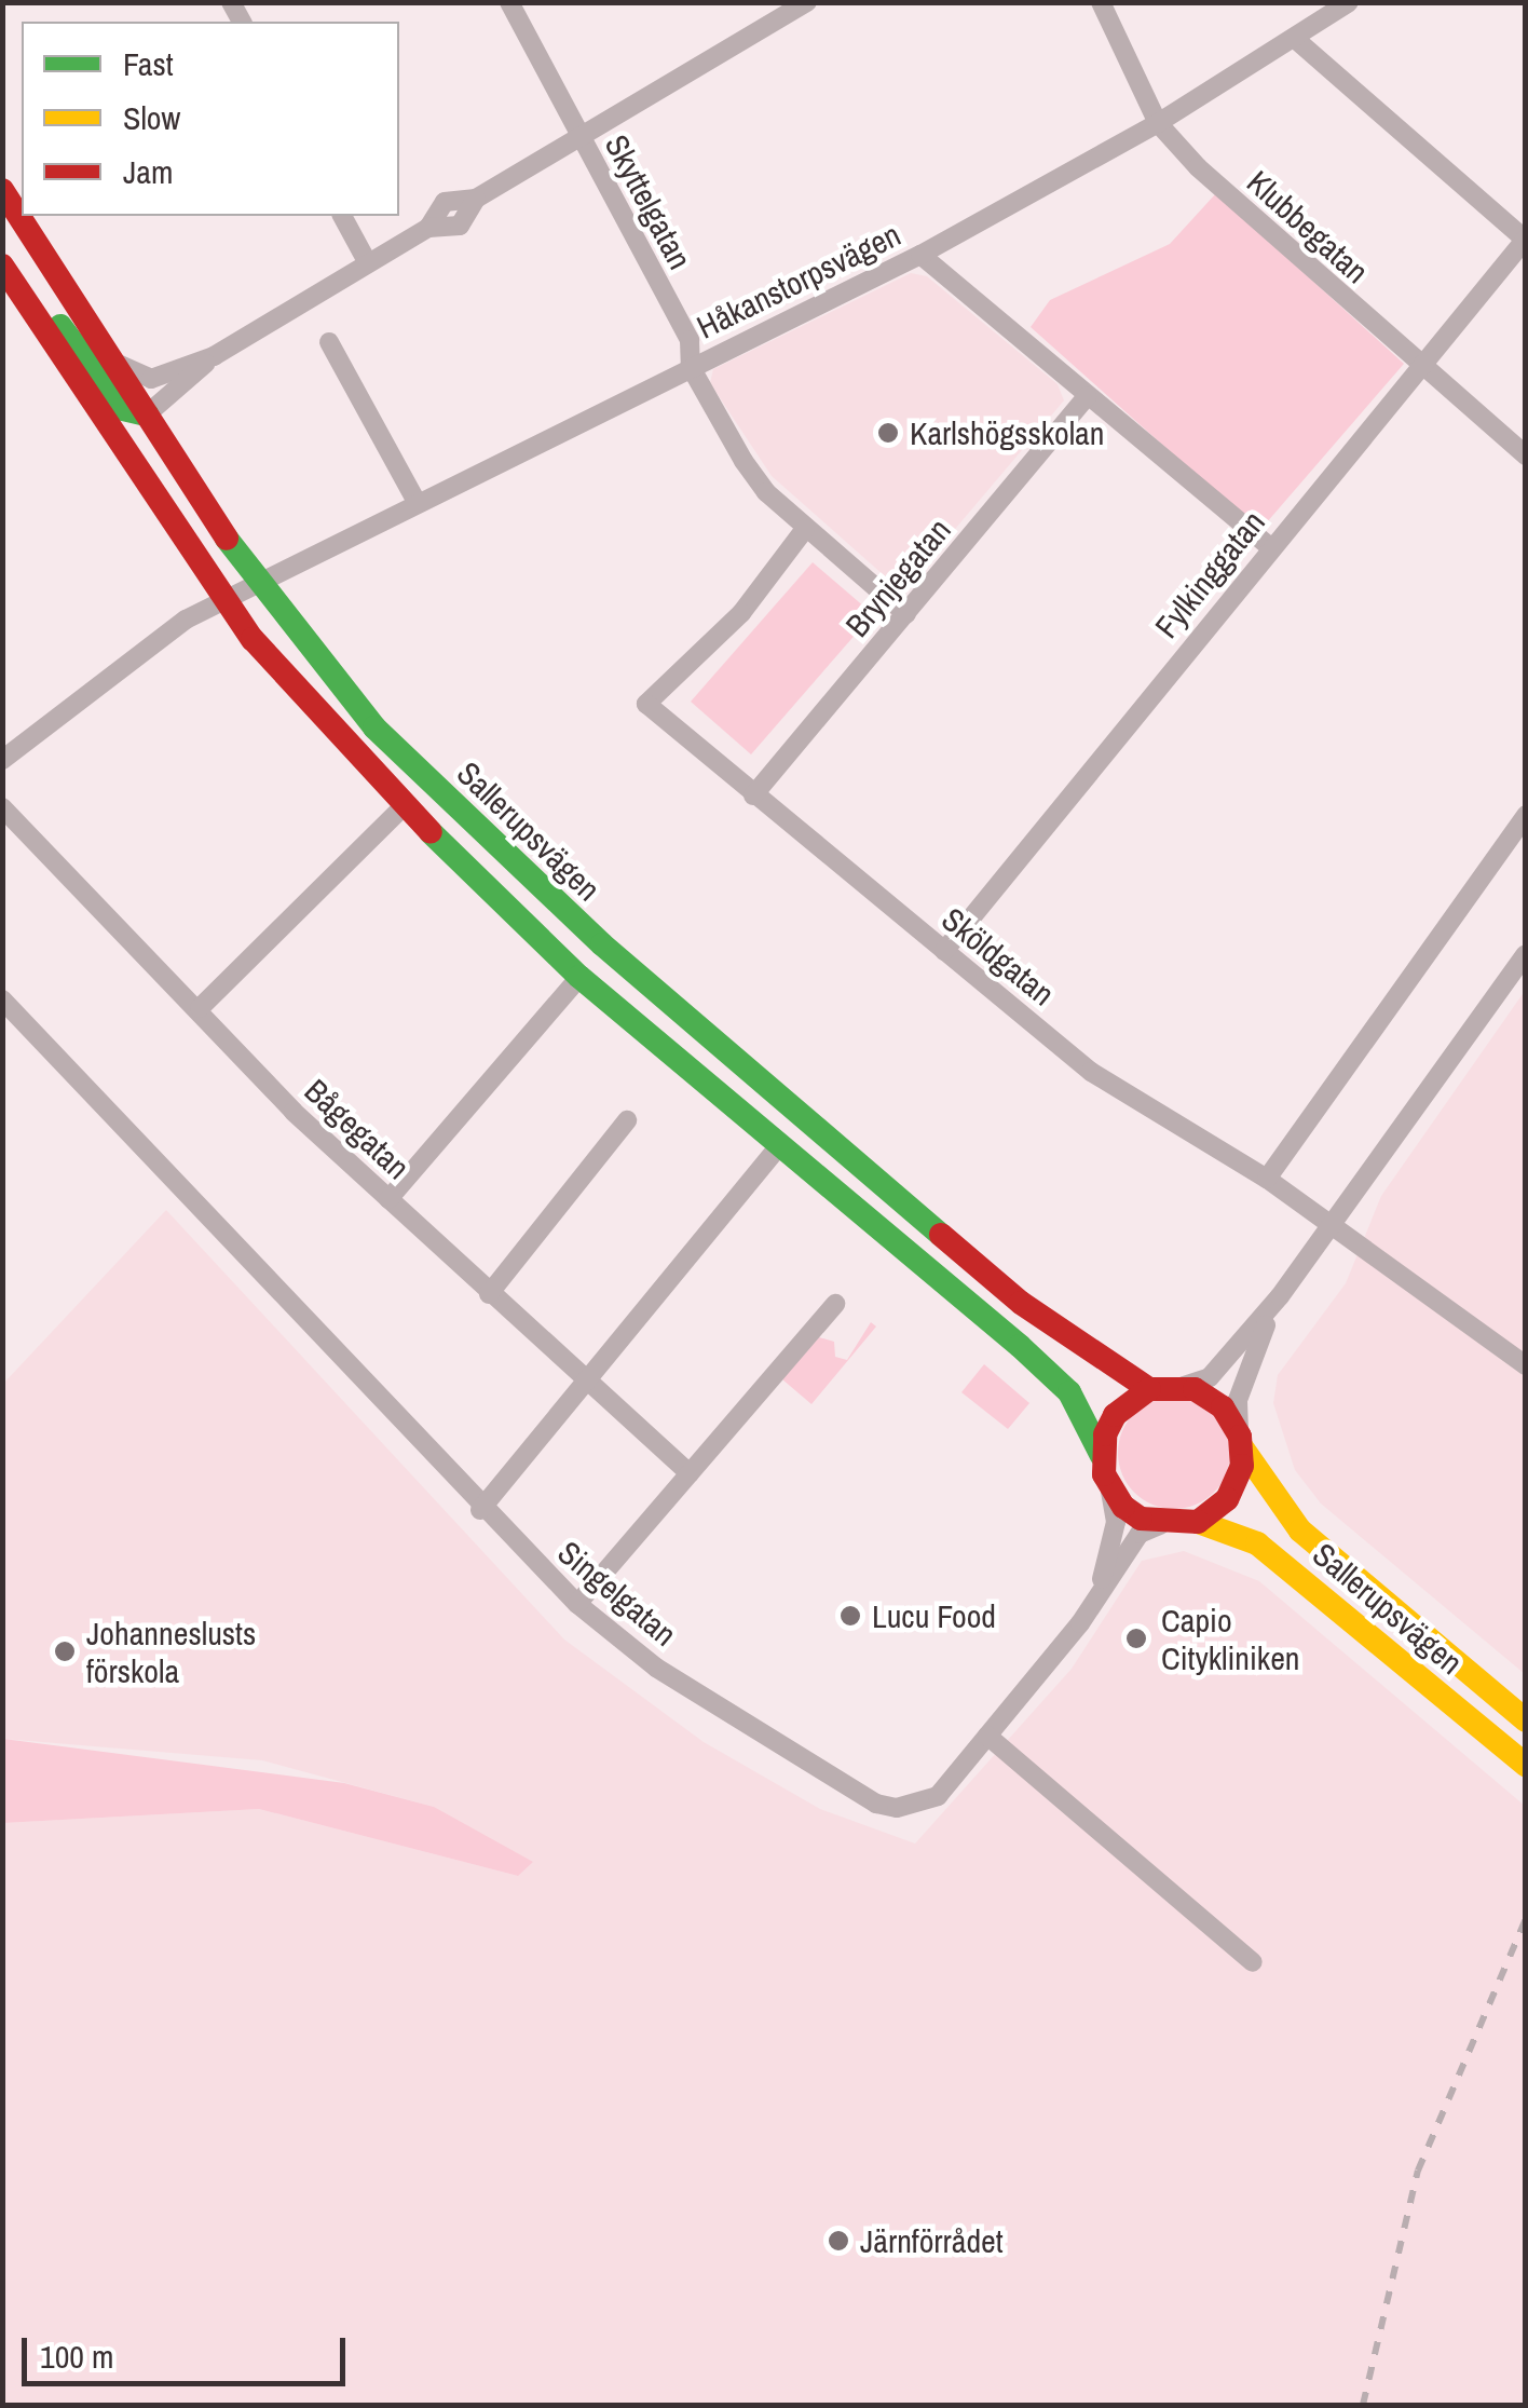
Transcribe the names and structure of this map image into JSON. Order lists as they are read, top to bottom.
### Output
{
  "streets": {
    "main road": ["Sallerupsvägen"],
    "street": [
      "Skyttelgatan",
      "Klubbegatan",
      "Håkanstorpsvägen",
      "Fylkinggatan",
      "Brynjegatan",
      "Sköldgatan",
      "Bågegatan",
      "Singelgatan"
    ]
  },
  "crossings": [
    ["Skyttelgatan", "Håkanstorpsvägen"],
    ["Skyttelgatan", "Brynjegatan"],
    ["Skyttelgatan", "Sköldgatan"],
    ["Klubbegatan", "Håkanstorpsvägen"],
    ["Klubbegatan", "Fylkinggatan"],
    ["Håkanstorpsvägen", "Sallerupsvägen"],
    ["Fylkinggatan", "Sköldgatan"],
    ["Brynjegatan", "Sköldgatan"],
    ["Sallerupsvägen", "Singelgatan"]
  ],
  "places": [
    "Karlshögsskolan",
    "Lucu Food",
    "Capio Citykliniken",
    "Johanneslusts förskola",
    "Järnförrådet"
  ],
  "legend": ["Fast", "Slow", "Jam"],
  "scale_bar": "100 m"
}
